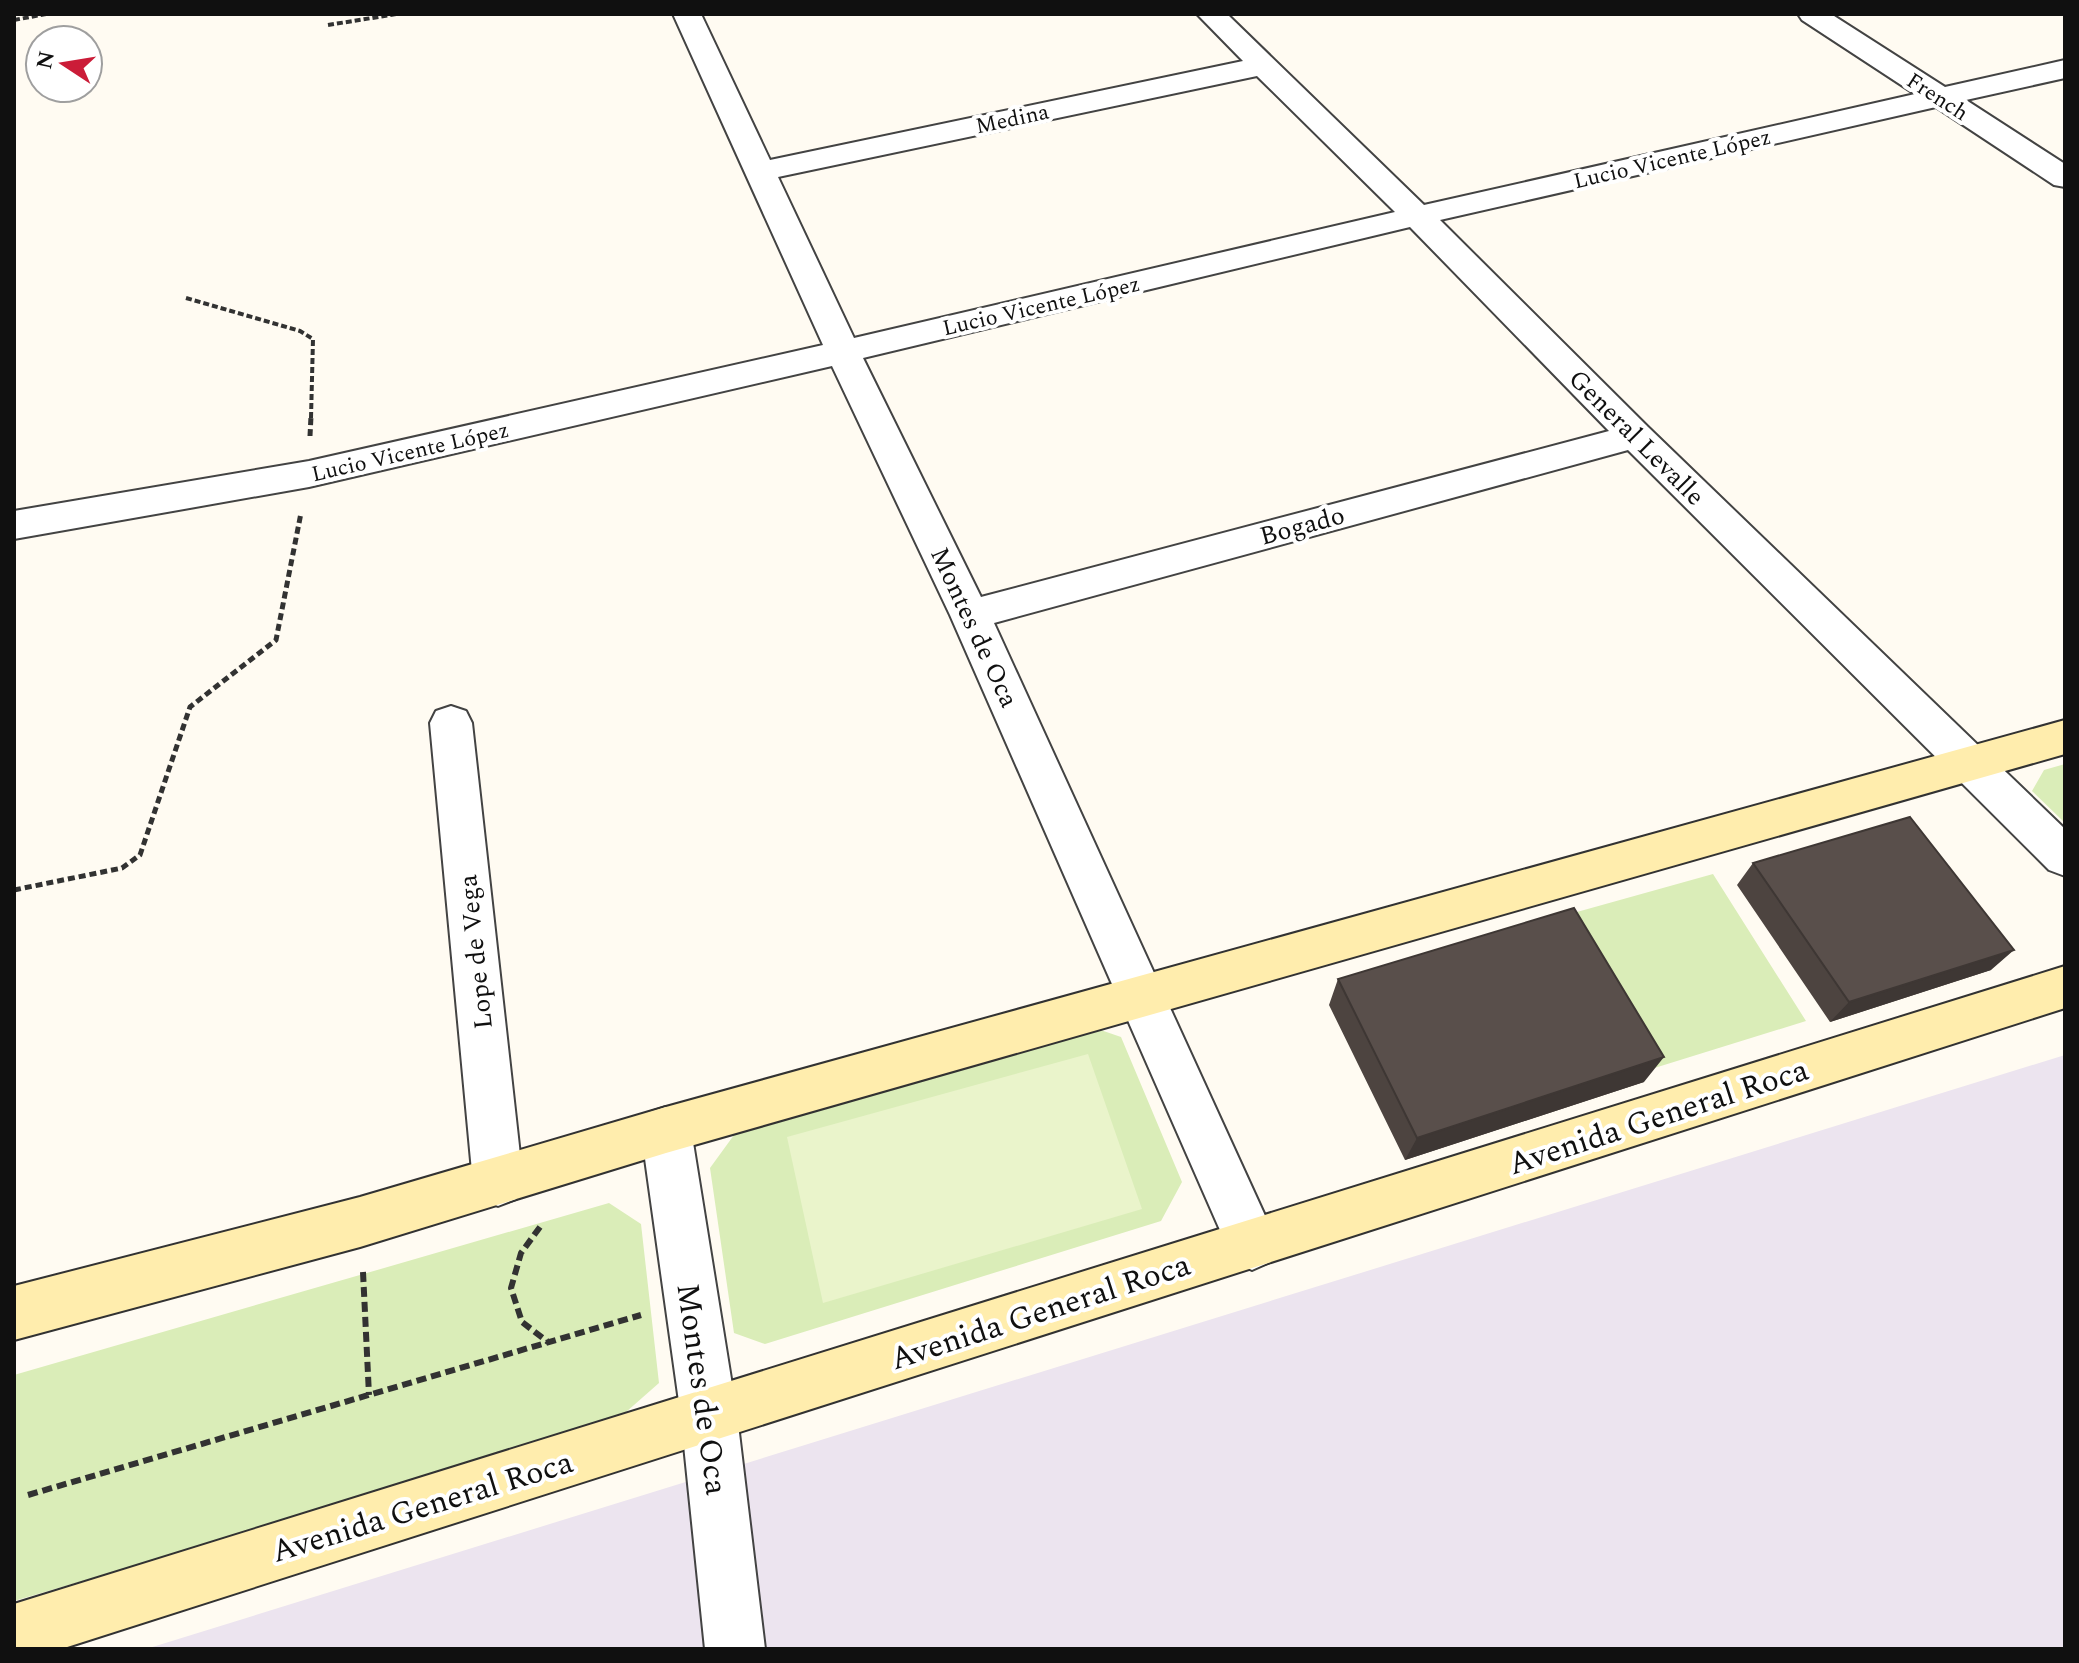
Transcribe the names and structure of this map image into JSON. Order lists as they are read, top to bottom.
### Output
{
  "streets": {
    "main road": ["Avenida General Roca"],
    "street": [
      "French",
      "Medina",
      "Lucio Vicente López",
      "General Levalle",
      "Bogado",
      "Montes de Oca",
      "Lope de Vega"
    ]
  },
  "crossings": [
    ["French", "Lucio Vicente López"],
    ["Medina", "General Levalle"],
    ["Medina", "Montes de Oca"],
    ["Lucio Vicente López", "General Levalle"],
    ["Lucio Vicente López", "Montes de Oca"],
    ["General Levalle", "Bogado"],
    ["Bogado", "Montes de Oca"],
    ["Montes de Oca", "Avenida General Roca"]
  ],
  "north": "left"
}
